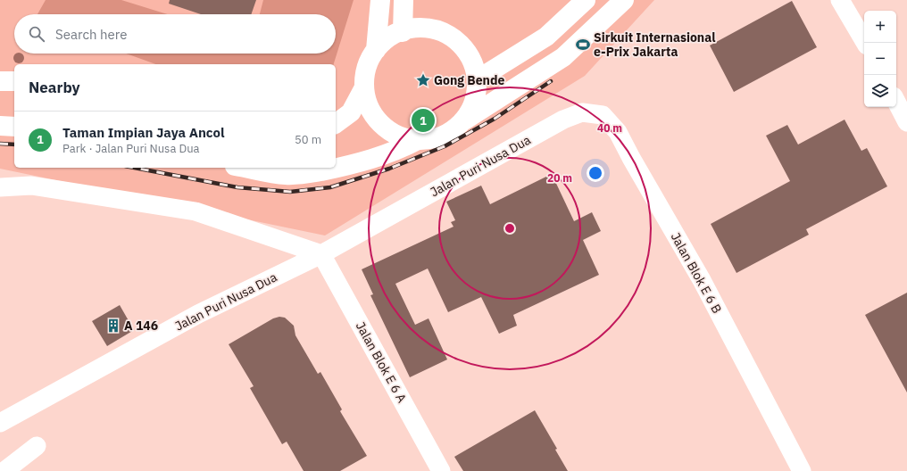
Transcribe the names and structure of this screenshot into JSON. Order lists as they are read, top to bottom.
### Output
{
  "streets": {
    "street": ["Jalan Puri Nusa Dua", "Jalan Blok E 6 B", "Jalan Blok E 6 A"]
  },
  "crossings": [
    ["Jalan Puri Nusa Dua", "Jalan Blok E 6 B"],
    ["Jalan Puri Nusa Dua", "Jalan Blok E 6 A"]
  ],
  "places": {
    "sports": ["Sirkuit Internasional e-Prix Jakarta"],
    "place": ["Gong Bende"],
    "building": ["A 146"]
  },
  "page": {
    "map_buttons": ["+", "−"],
    "search": "Search here",
    "heading": "Nearby",
    "pins": "1",
    "list": [
      {
        "mark": "1",
        "name": "Taman Impian Jaya Ancol",
        "note": "Park · Jalan Puri Nusa Dua",
        "value": "50 m"
      }
    ]
  },
  "rings": ["40 m", "20 m"]
}
